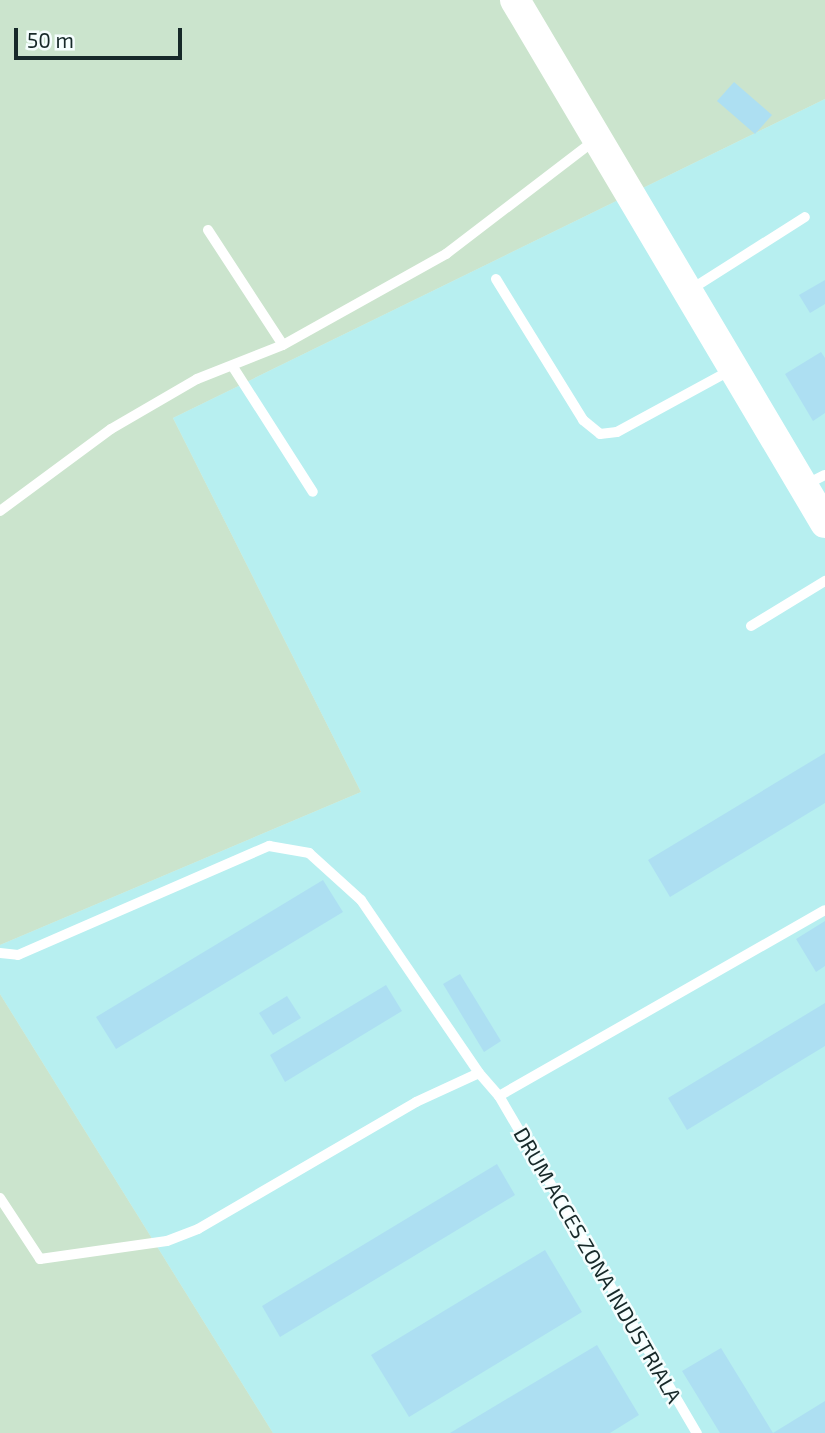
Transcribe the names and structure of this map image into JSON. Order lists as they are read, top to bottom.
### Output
{
  "streets": {
    "lane": ["DRUM ACCES ZONA INDUSTRIALA"]
  },
  "scale_bar": "50 m"
}
